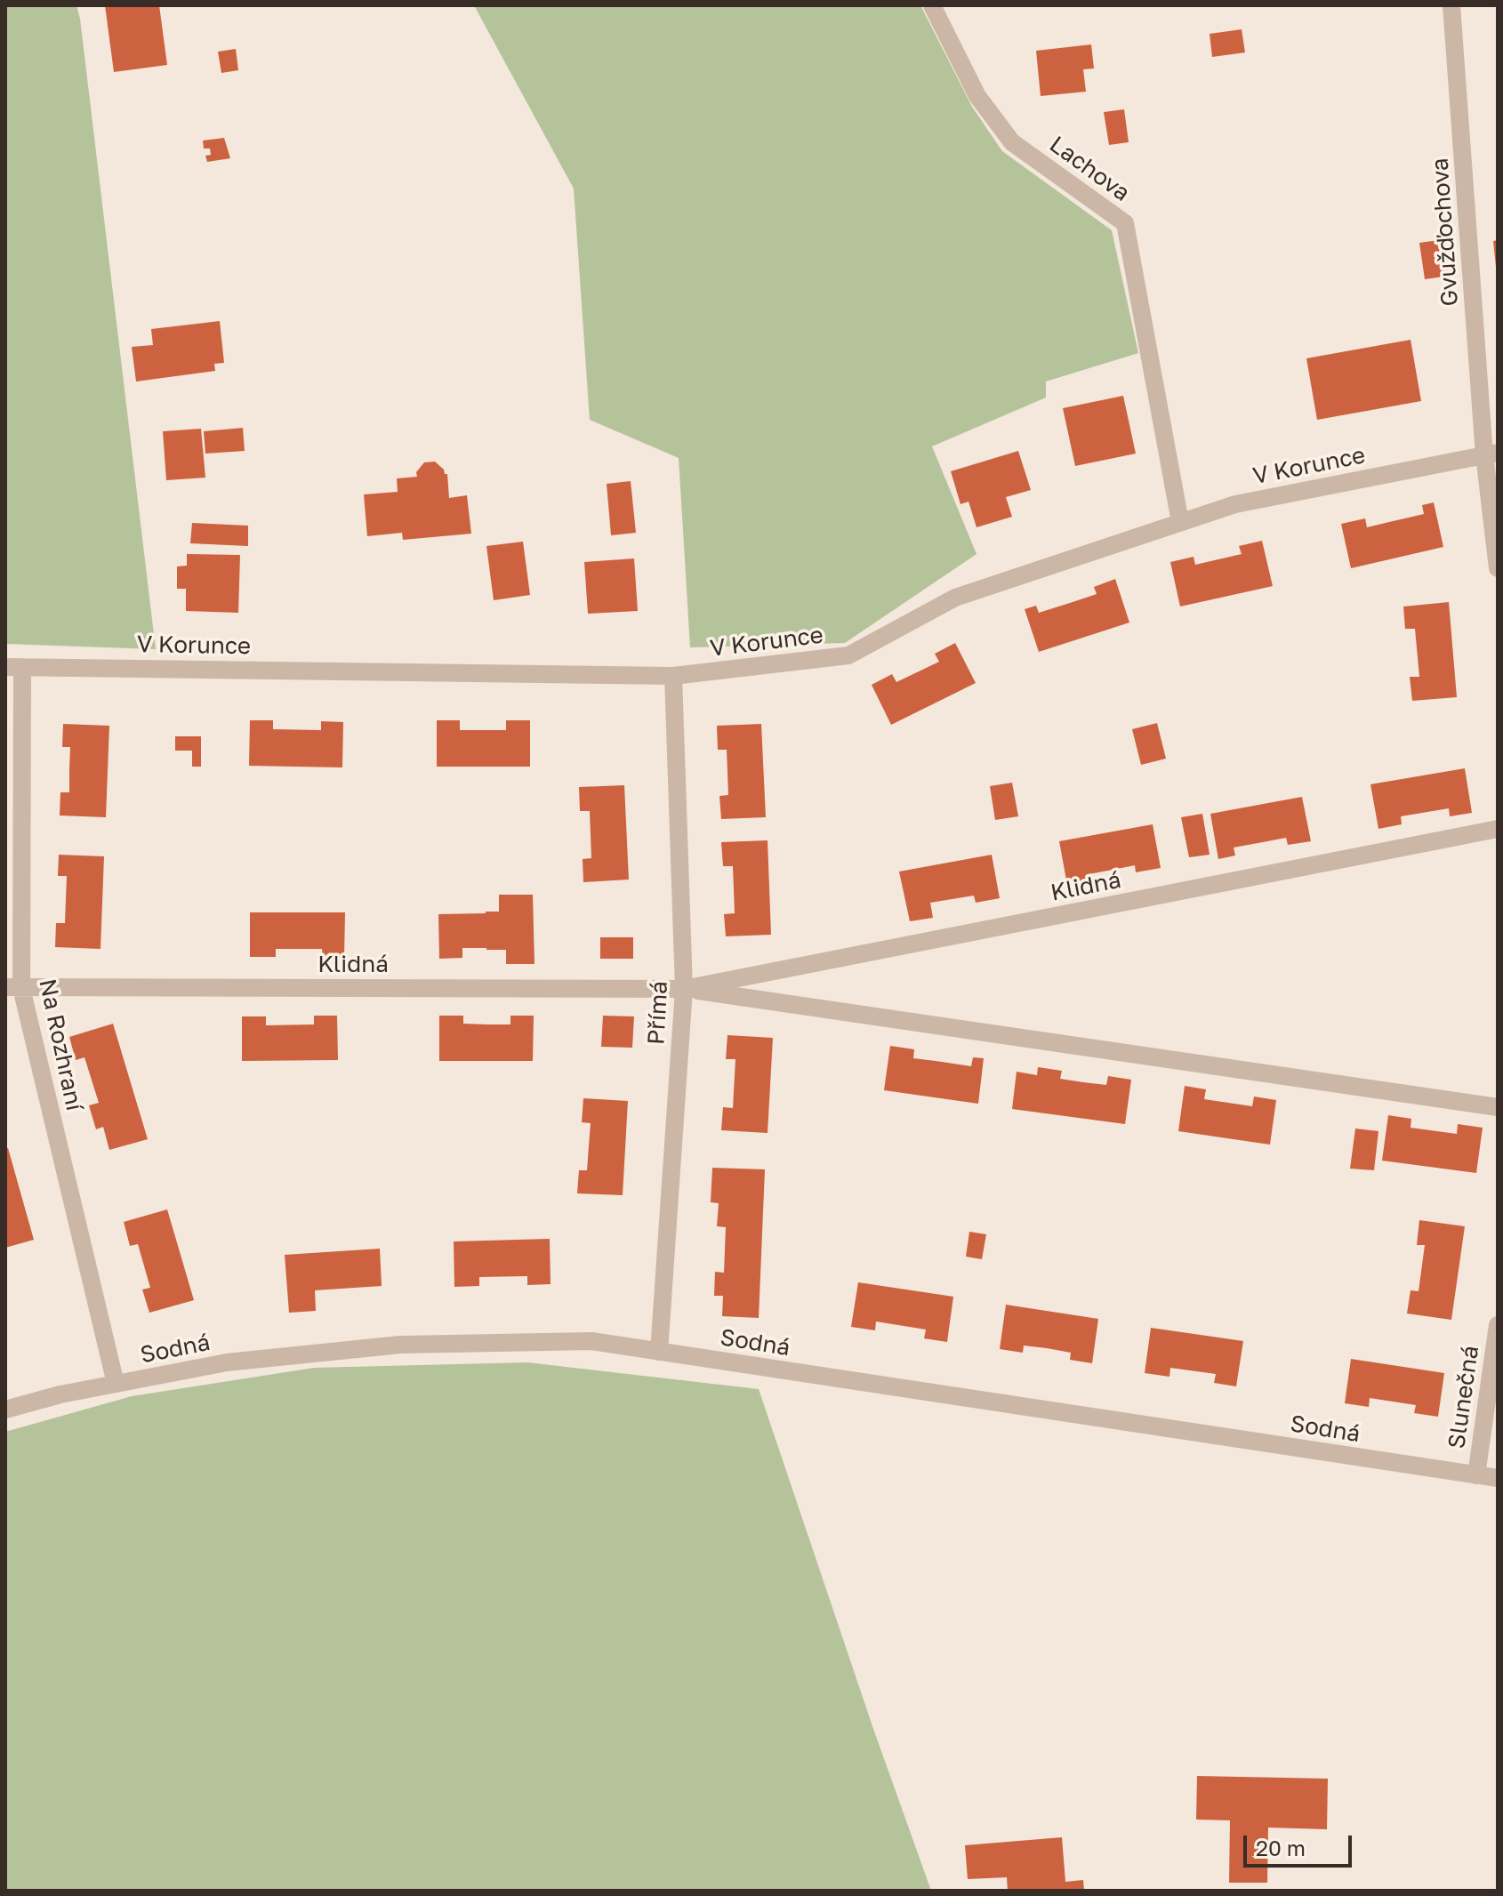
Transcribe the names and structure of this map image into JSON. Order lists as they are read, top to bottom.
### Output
{
  "streets": {
    "street": [
      "Lachova",
      "Gvužďochova",
      "V Korunce",
      "Klidná",
      "Přímá",
      "Na Rozhraní",
      "Sodná",
      "Slunečná"
    ]
  },
  "crossings": [
    ["Lachova", "V Korunce"],
    ["Gvužďochova", "V Korunce"],
    ["V Korunce", "Přímá"],
    ["V Korunce", "Na Rozhraní"],
    ["Klidná", "Přímá"],
    ["Klidná", "Na Rozhraní"],
    ["Přímá", "Sodná"],
    ["Na Rozhraní", "Sodná"],
    ["Sodná", "Slunečná"]
  ],
  "scale_bar": "20 m"
}
